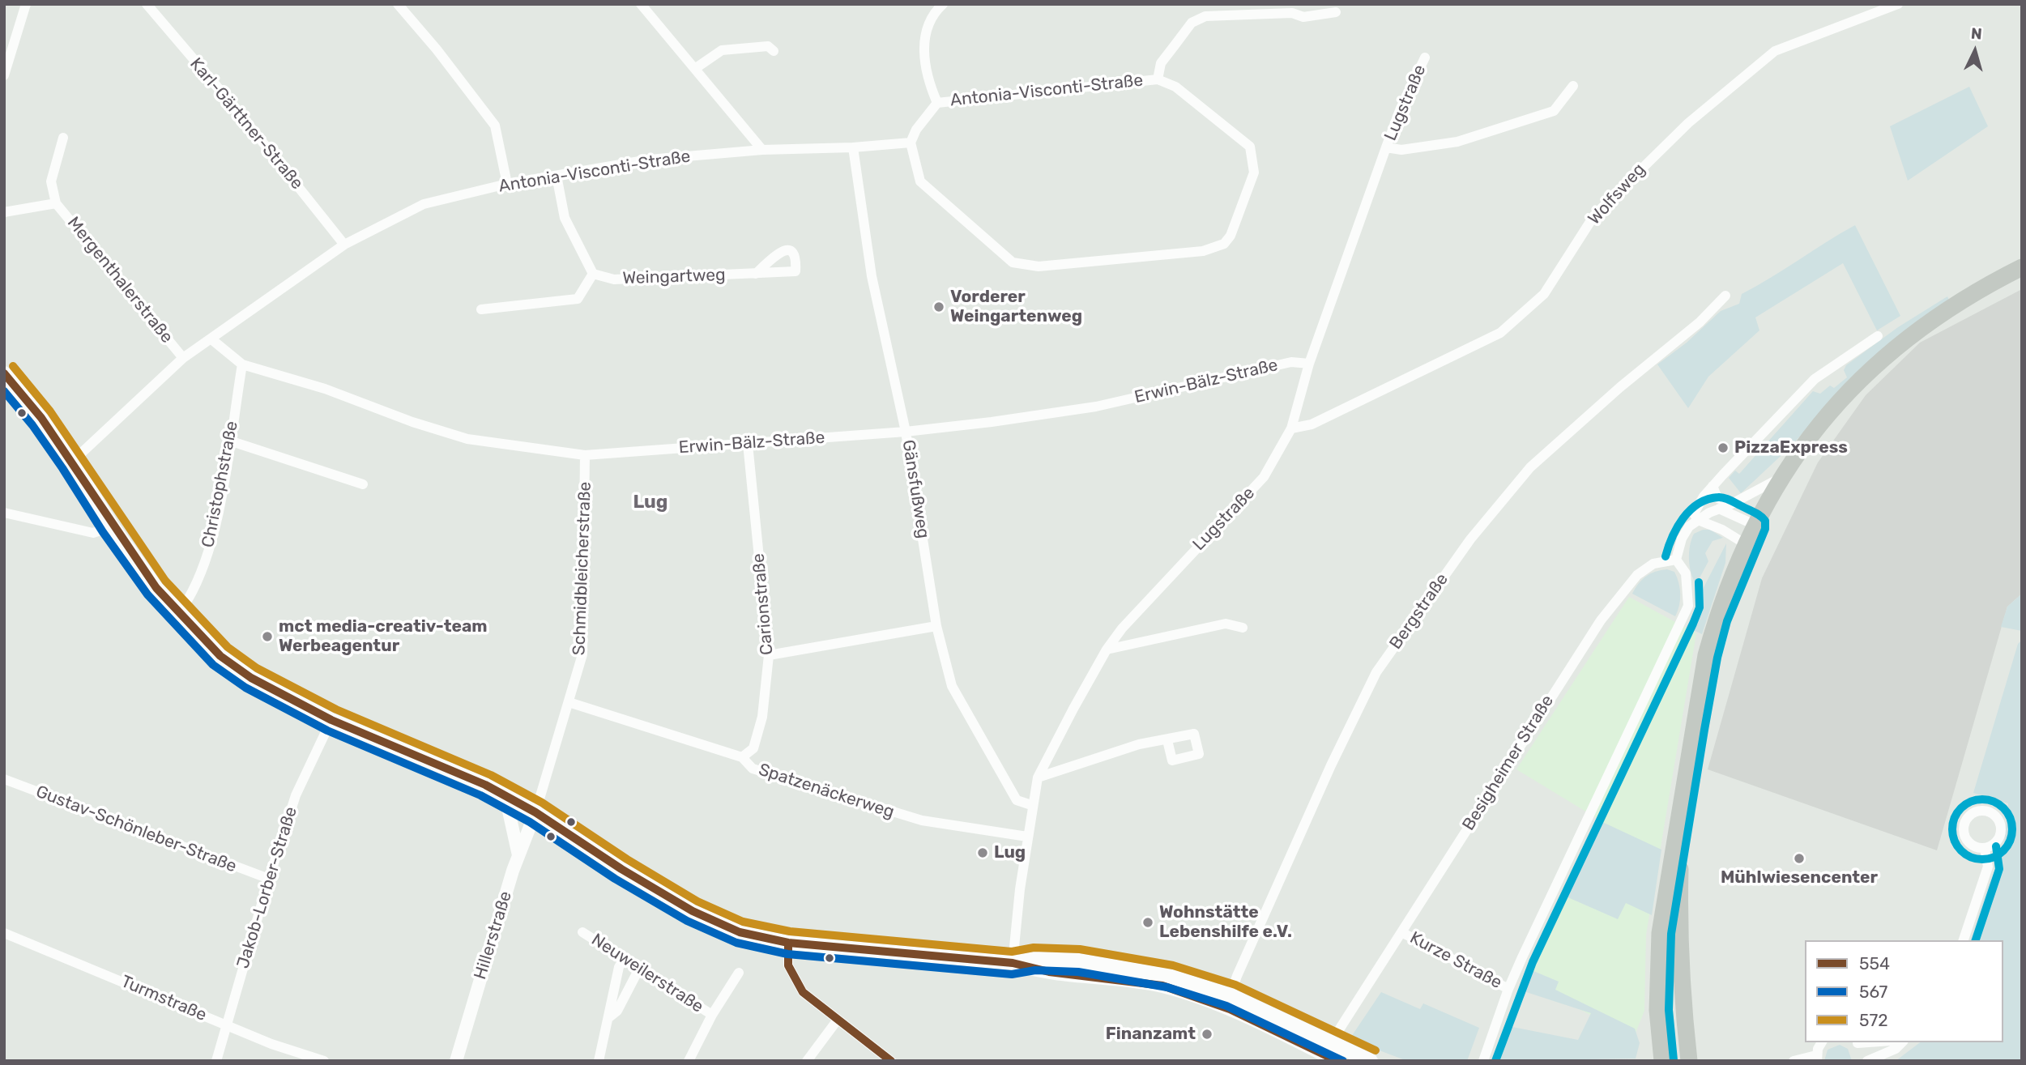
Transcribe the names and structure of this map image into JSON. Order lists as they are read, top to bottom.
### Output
{
  "streets": {
    "street": [
      "Antonia-Visconti-Straße",
      "Lugstraße",
      "Karl-Gärttner-Straße",
      "Wolfsweg",
      "Weingartweg",
      "Mergenthalerstraße",
      "Erwin-Bälz-Straße",
      "Christophstraße",
      "Gänsfußweg",
      "Schmidbleicherstraße",
      "Carionstraße",
      "Bergstraße",
      "Besigheimer Straße",
      "Spatzenäckerweg",
      "Gustav-Schönleber-Straße",
      "Jakob-Lorber-Straße",
      "Hillerstraße",
      "Kurze Straße",
      "Neuweilerstraße",
      "Turmstraße"
    ]
  },
  "crossings": [
    ["Antonia-Visconti-Straße", "Karl-Gärttner-Straße"],
    ["Antonia-Visconti-Straße", "Mergenthalerstraße"],
    ["Antonia-Visconti-Straße", "Erwin-Bälz-Straße"],
    ["Antonia-Visconti-Straße", "Gänsfußweg"],
    ["Lugstraße", "Wolfsweg"],
    ["Lugstraße", "Erwin-Bälz-Straße"],
    ["Lugstraße", "Gänsfußweg"],
    ["Lugstraße", "Spatzenäckerweg"],
    ["Erwin-Bälz-Straße", "Christophstraße"],
    ["Erwin-Bälz-Straße", "Gänsfußweg"],
    ["Erwin-Bälz-Straße", "Schmidbleicherstraße"],
    ["Erwin-Bälz-Straße", "Carionstraße"],
    ["Schmidbleicherstraße", "Spatzenäckerweg"],
    ["Schmidbleicherstraße", "Hillerstraße"],
    ["Carionstraße", "Spatzenäckerweg"],
    ["Besigheimer Straße", "Kurze Straße"],
    ["Gustav-Schönleber-Straße", "Jakob-Lorber-Straße"],
    ["Jakob-Lorber-Straße", "Turmstraße"]
  ],
  "districts": ["Lug"],
  "places": [
    "Vorderer Weingartenweg",
    "PizzaExpress",
    "mct media-creativ-team Werbeagentur",
    "Lug",
    "Mühlwiesencenter",
    "Wohnstätte Lebenshilfe e.V.",
    "Finanzamt"
  ],
  "lines": ["transit line 572", "transit line 554", "transit line 567"],
  "legend": ["554", "567", "572"],
  "north": "top"
}
